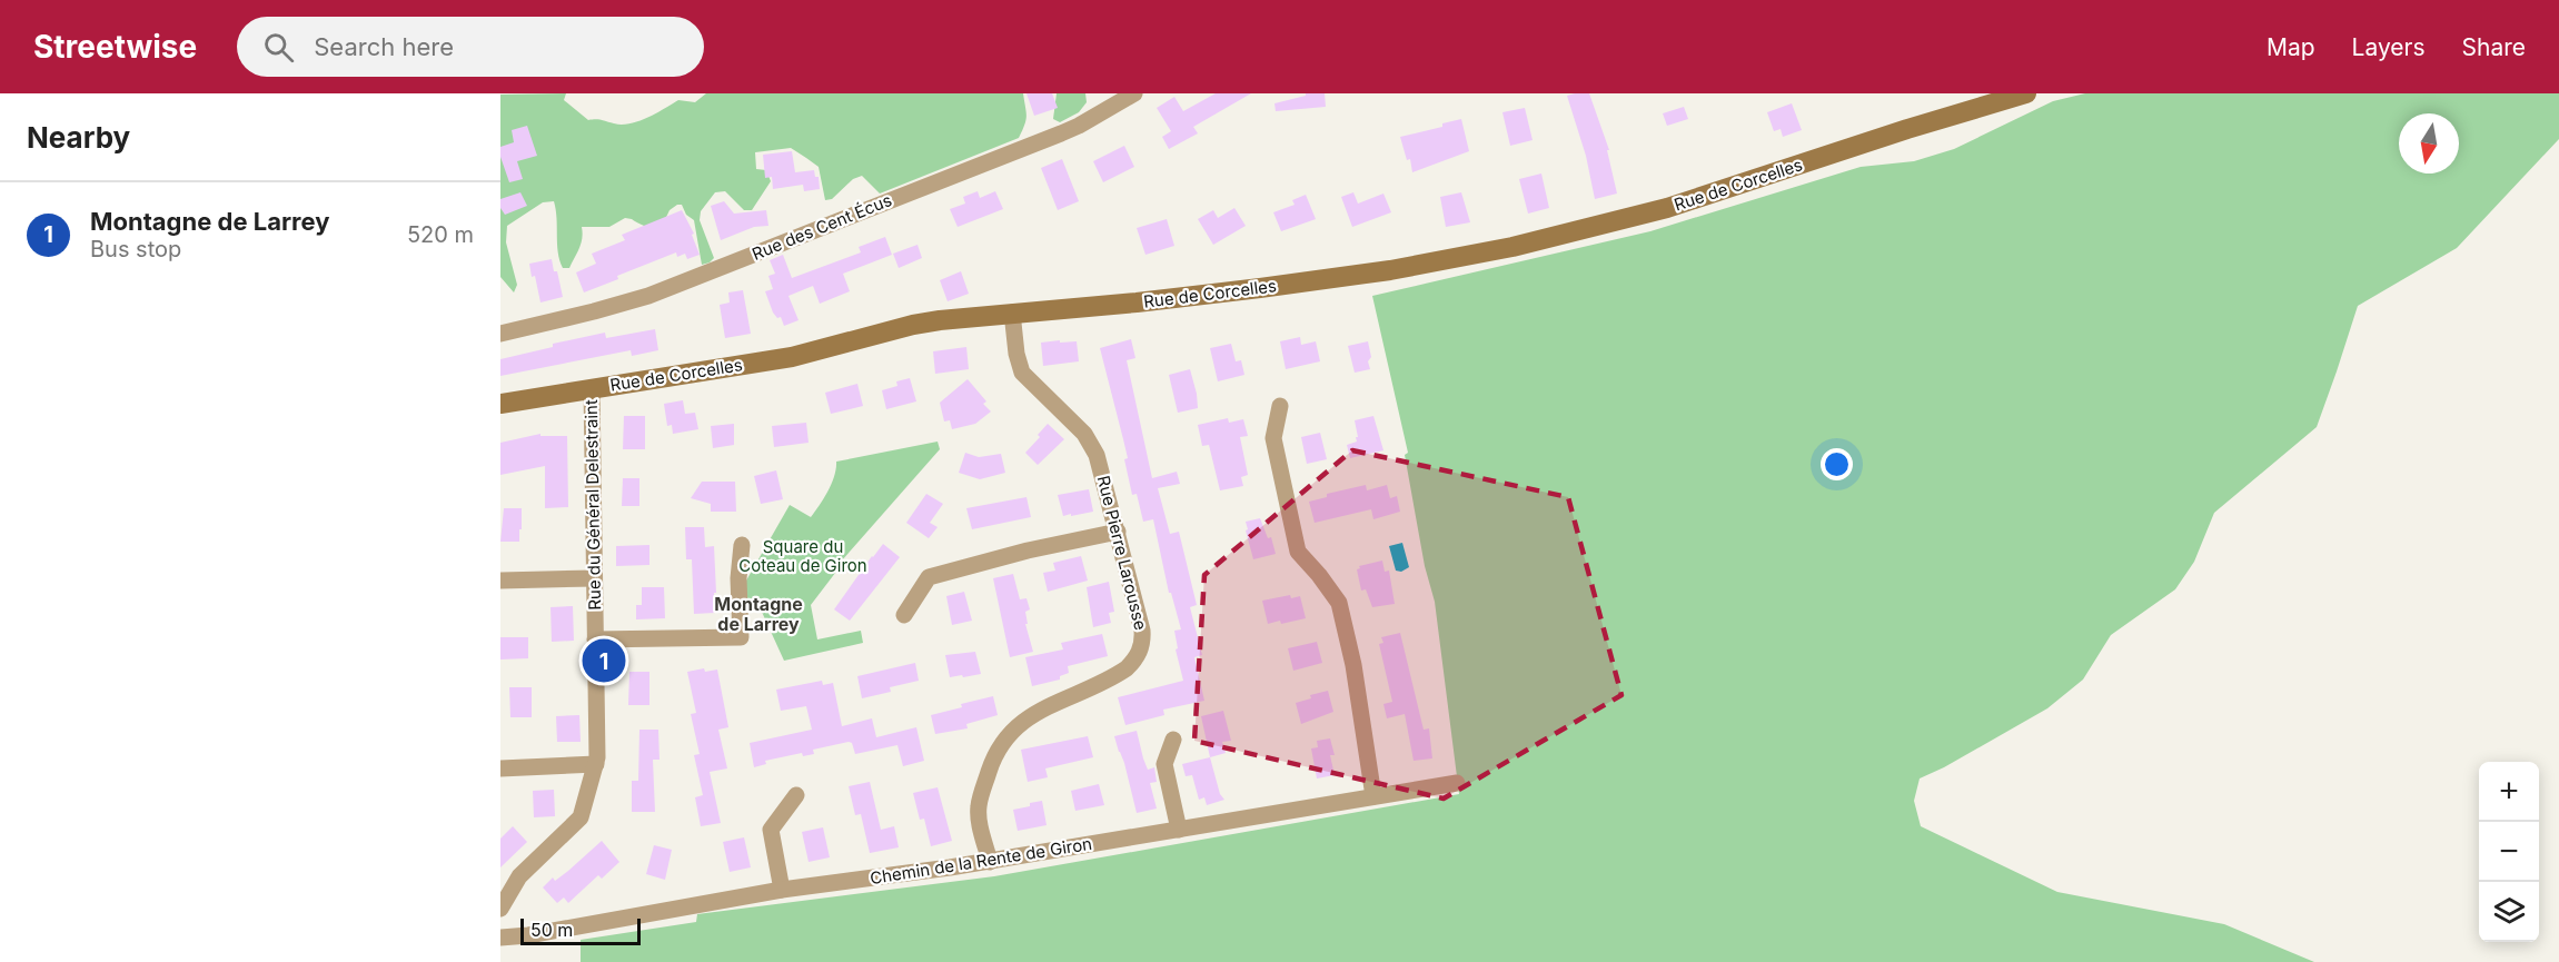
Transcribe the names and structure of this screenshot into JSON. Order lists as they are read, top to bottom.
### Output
{
  "streets": {
    "main road": ["Rue de Corcelles"],
    "street": [
      "Rue des Cent Écus",
      "Rue du Général Delestraint",
      "Rue Pierre Larousse",
      "Chemin de la Rente de Giron"
    ]
  },
  "crossings": [
    ["Rue de Corcelles", "Rue du Général Delestraint"],
    ["Rue de Corcelles", "Rue Pierre Larousse"],
    ["Rue Pierre Larousse", "Chemin de la Rente de Giron"]
  ],
  "districts": ["Montagne de Larrey"],
  "parks": ["Square du Coteau de Giron"],
  "scale_bar": "50 m",
  "north": "bottom",
  "page": {
    "header": "Streetwise",
    "search": "Search here",
    "nav": ["Map", "Layers", "Share"],
    "heading": "Nearby",
    "list": [
      {
        "mark": "1",
        "name": "Montagne de Larrey",
        "note": "Bus stop",
        "value": "520 m"
      }
    ],
    "pins": "1",
    "map_buttons": ["+", "−"],
    "scale": "50 m"
  }
}
